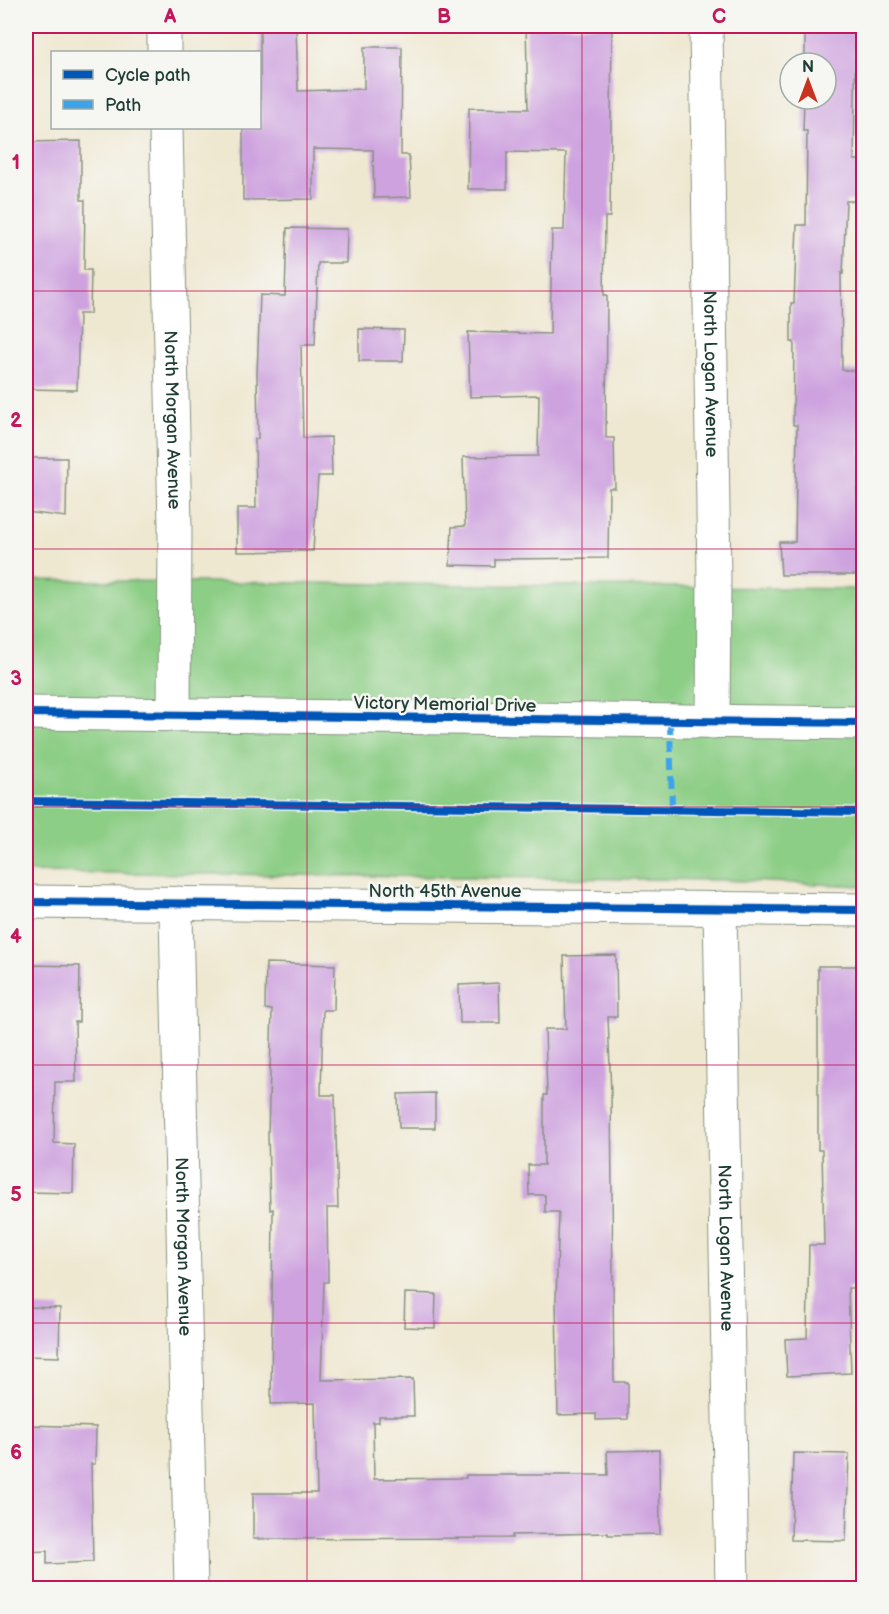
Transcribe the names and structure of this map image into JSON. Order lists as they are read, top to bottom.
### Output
{
  "streets": {
    "street": [
      "North Logan Avenue",
      "North Morgan Avenue",
      "Victory Memorial Drive",
      "North 45th Avenue"
    ]
  },
  "crossings": [
    ["North Logan Avenue", "Victory Memorial Drive"],
    ["North Logan Avenue", "North 45th Avenue"],
    ["North Morgan Avenue", "Victory Memorial Drive"],
    ["North Morgan Avenue", "North 45th Avenue"]
  ],
  "legend": ["Cycle path", "Path"],
  "north": "top",
  "grid": {
    "columns": ["A", "B", "C"],
    "rows": [
      "1",
      "2",
      "3",
      "4",
      "5",
      "6"
    ]
  }
}
